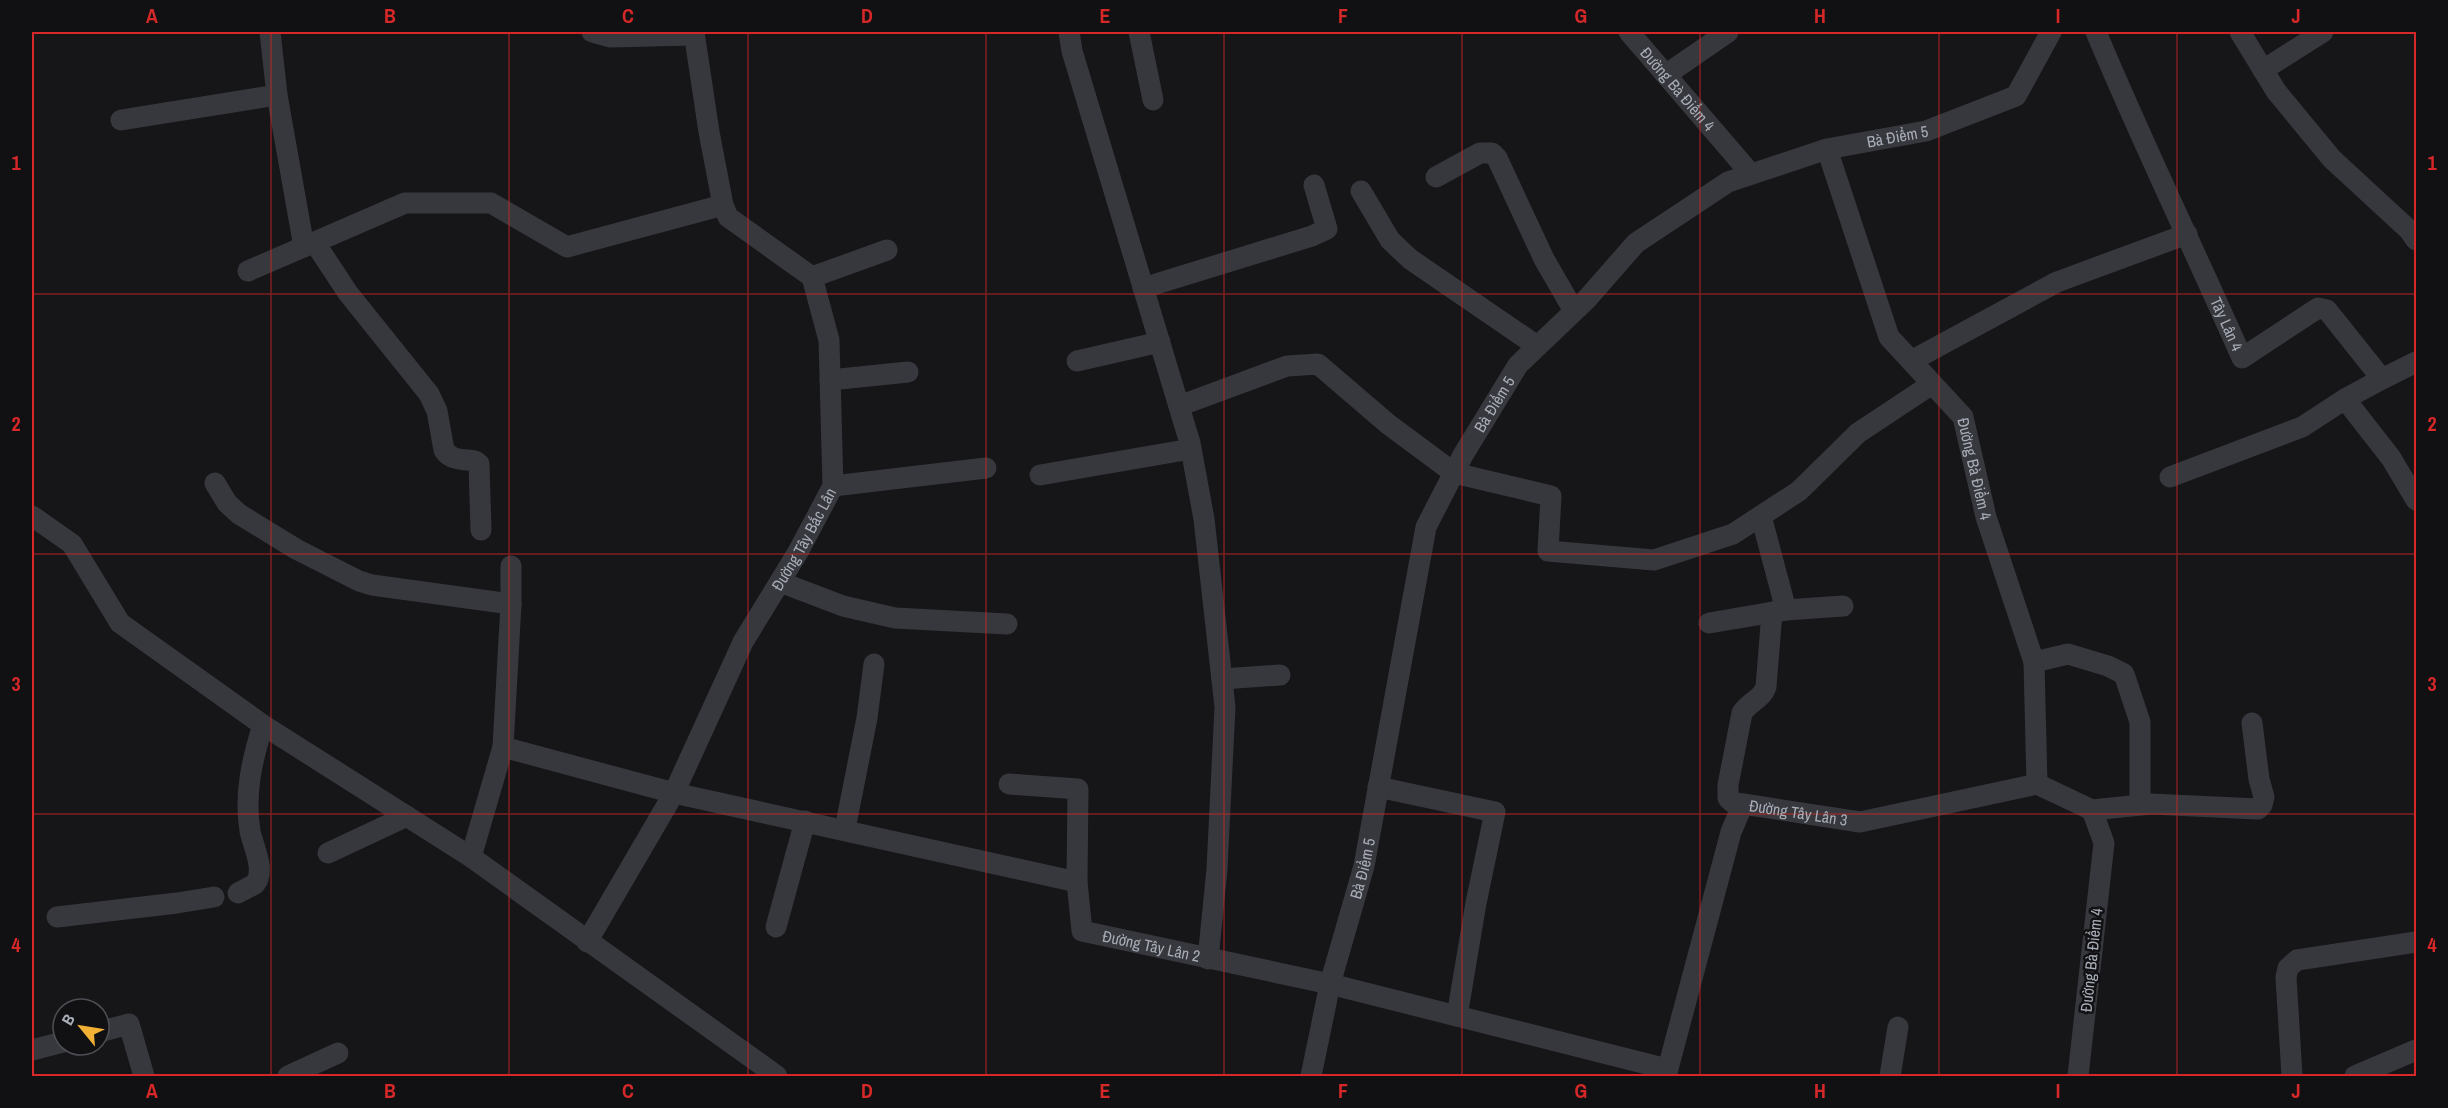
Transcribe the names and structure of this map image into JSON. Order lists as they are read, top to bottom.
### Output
{
  "streets": {
    "street": [
      "Đường Bà Điểm 4",
      "Bà Điểm 5",
      "Tây Lân 4",
      "Đường Tây Bắc Lân",
      "Đường Tây Lân 3",
      "Đường Tây Lân 2"
    ]
  },
  "crossings": [
    ["Đường Bà Điểm 4", "Bà Điểm 5"],
    ["Đường Bà Điểm 4", "Đường Tây Lân 3"],
    ["Bà Điểm 5", "Đường Tây Lân 2"],
    ["Đường Tây Lân 3", "Đường Tây Lân 2"]
  ],
  "north": "top left",
  "grid": {
    "columns": [
      "A",
      "B",
      "C",
      "D",
      "E",
      "F",
      "G",
      "H",
      "I",
      "J"
    ],
    "rows": [
      "1",
      "2",
      "3",
      "4"
    ]
  }
}
